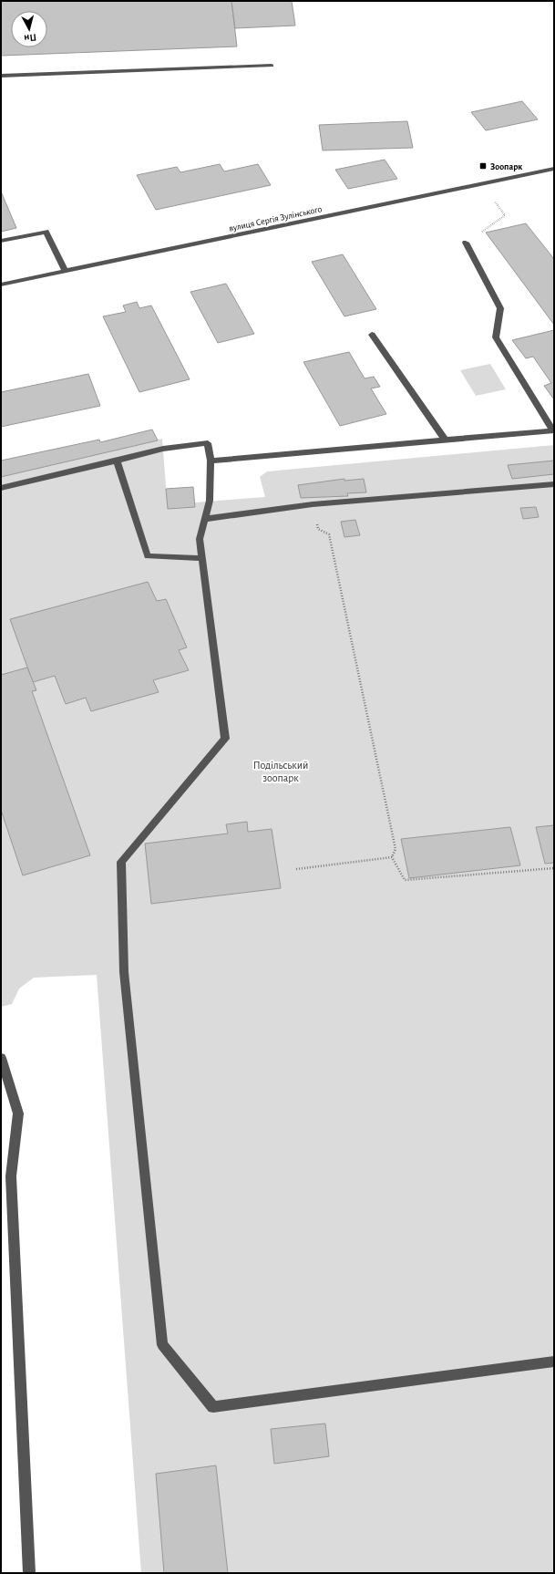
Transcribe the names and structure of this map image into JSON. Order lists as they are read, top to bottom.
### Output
{
  "streets": {
    "street": ["вулиця Сергія Зулінського"]
  },
  "parks": ["Подільський зоопарк"],
  "places": {
    "transit": ["Зоопарк"]
  },
  "north": "bottom"
}
